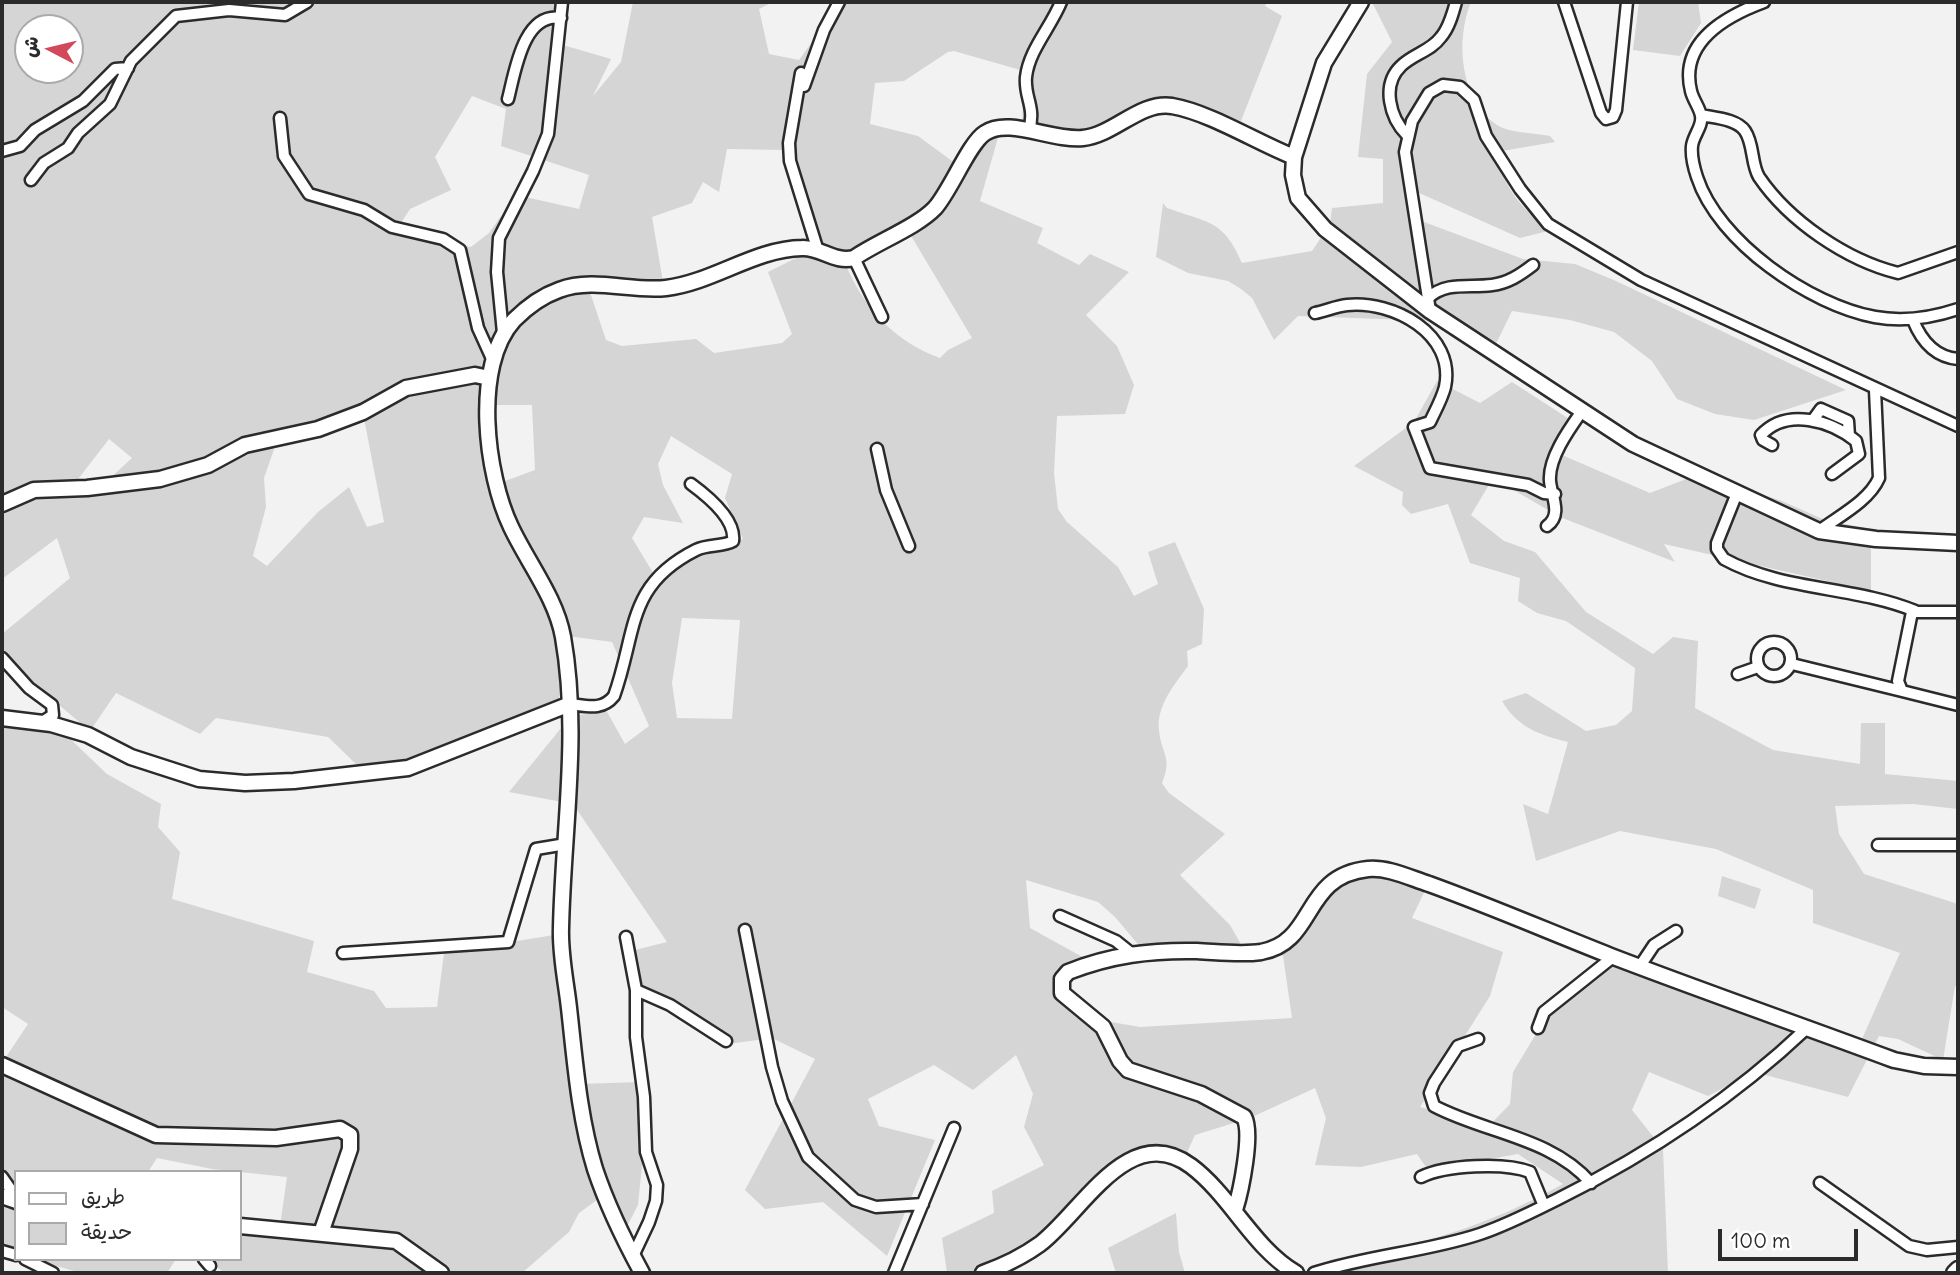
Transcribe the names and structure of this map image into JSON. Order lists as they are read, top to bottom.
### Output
{
  "legend": ["طريق", "حديقة"],
  "scale_bar": "100 m",
  "north": "left"
}
